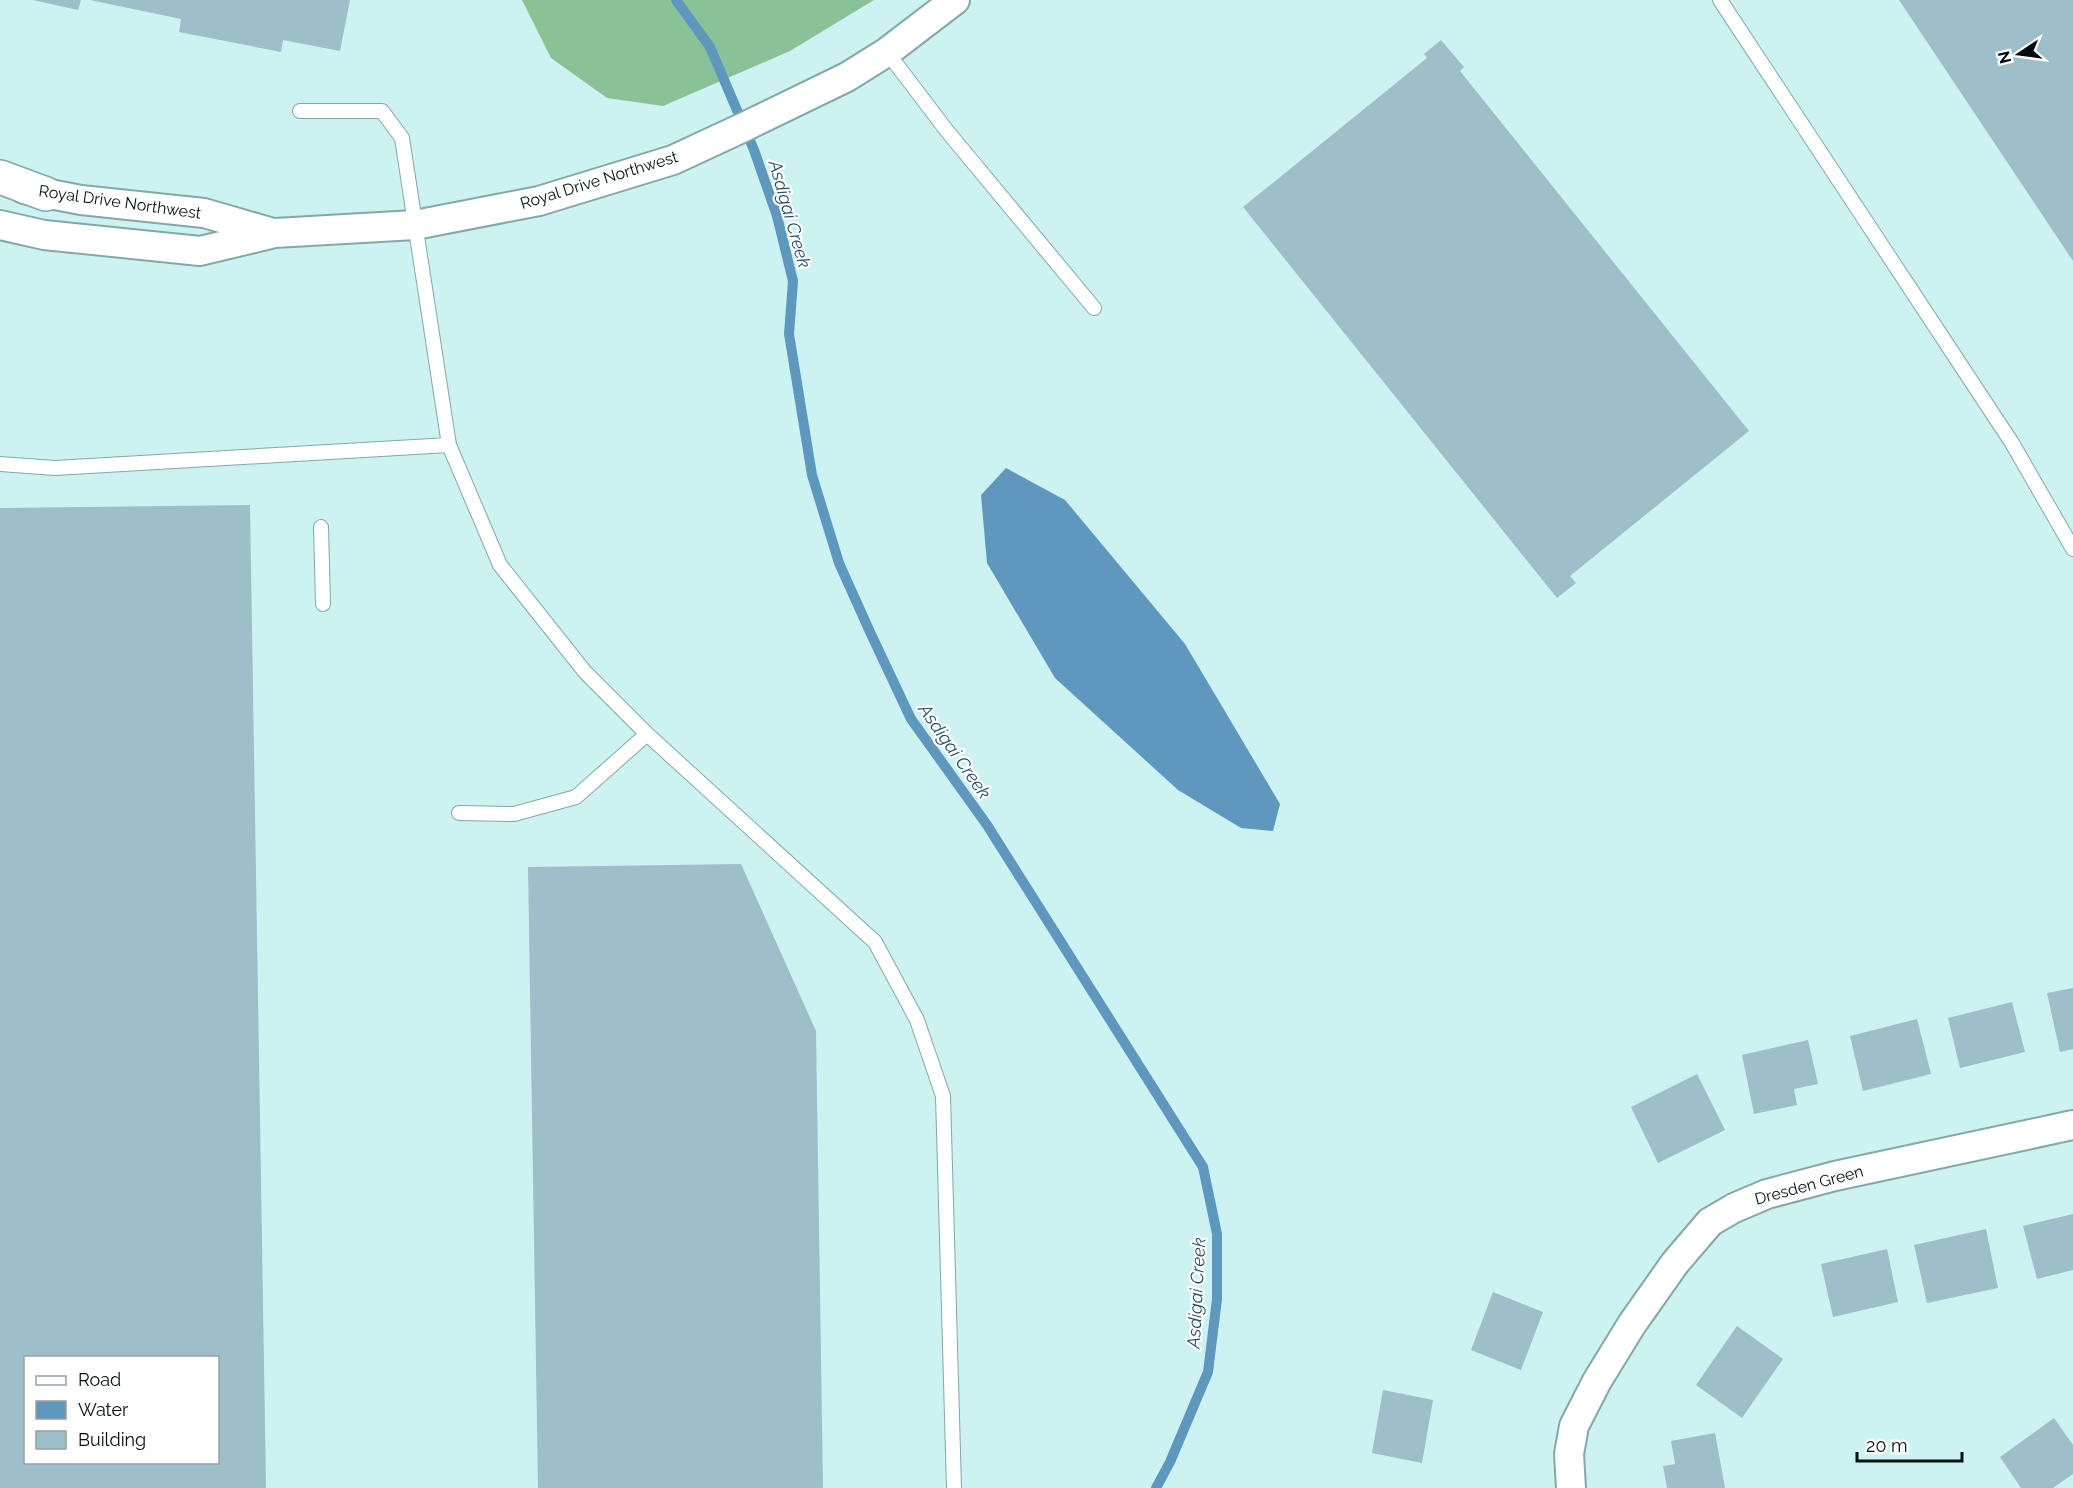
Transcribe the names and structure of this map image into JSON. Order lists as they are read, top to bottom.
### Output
{
  "streets": {
    "street": ["Royal Drive Northwest", "Dresden Green"]
  },
  "water": ["Asdigai Creek"],
  "legend": ["Road", "Water", "Building"],
  "scale_bar": "20 m",
  "north": "left"
}
